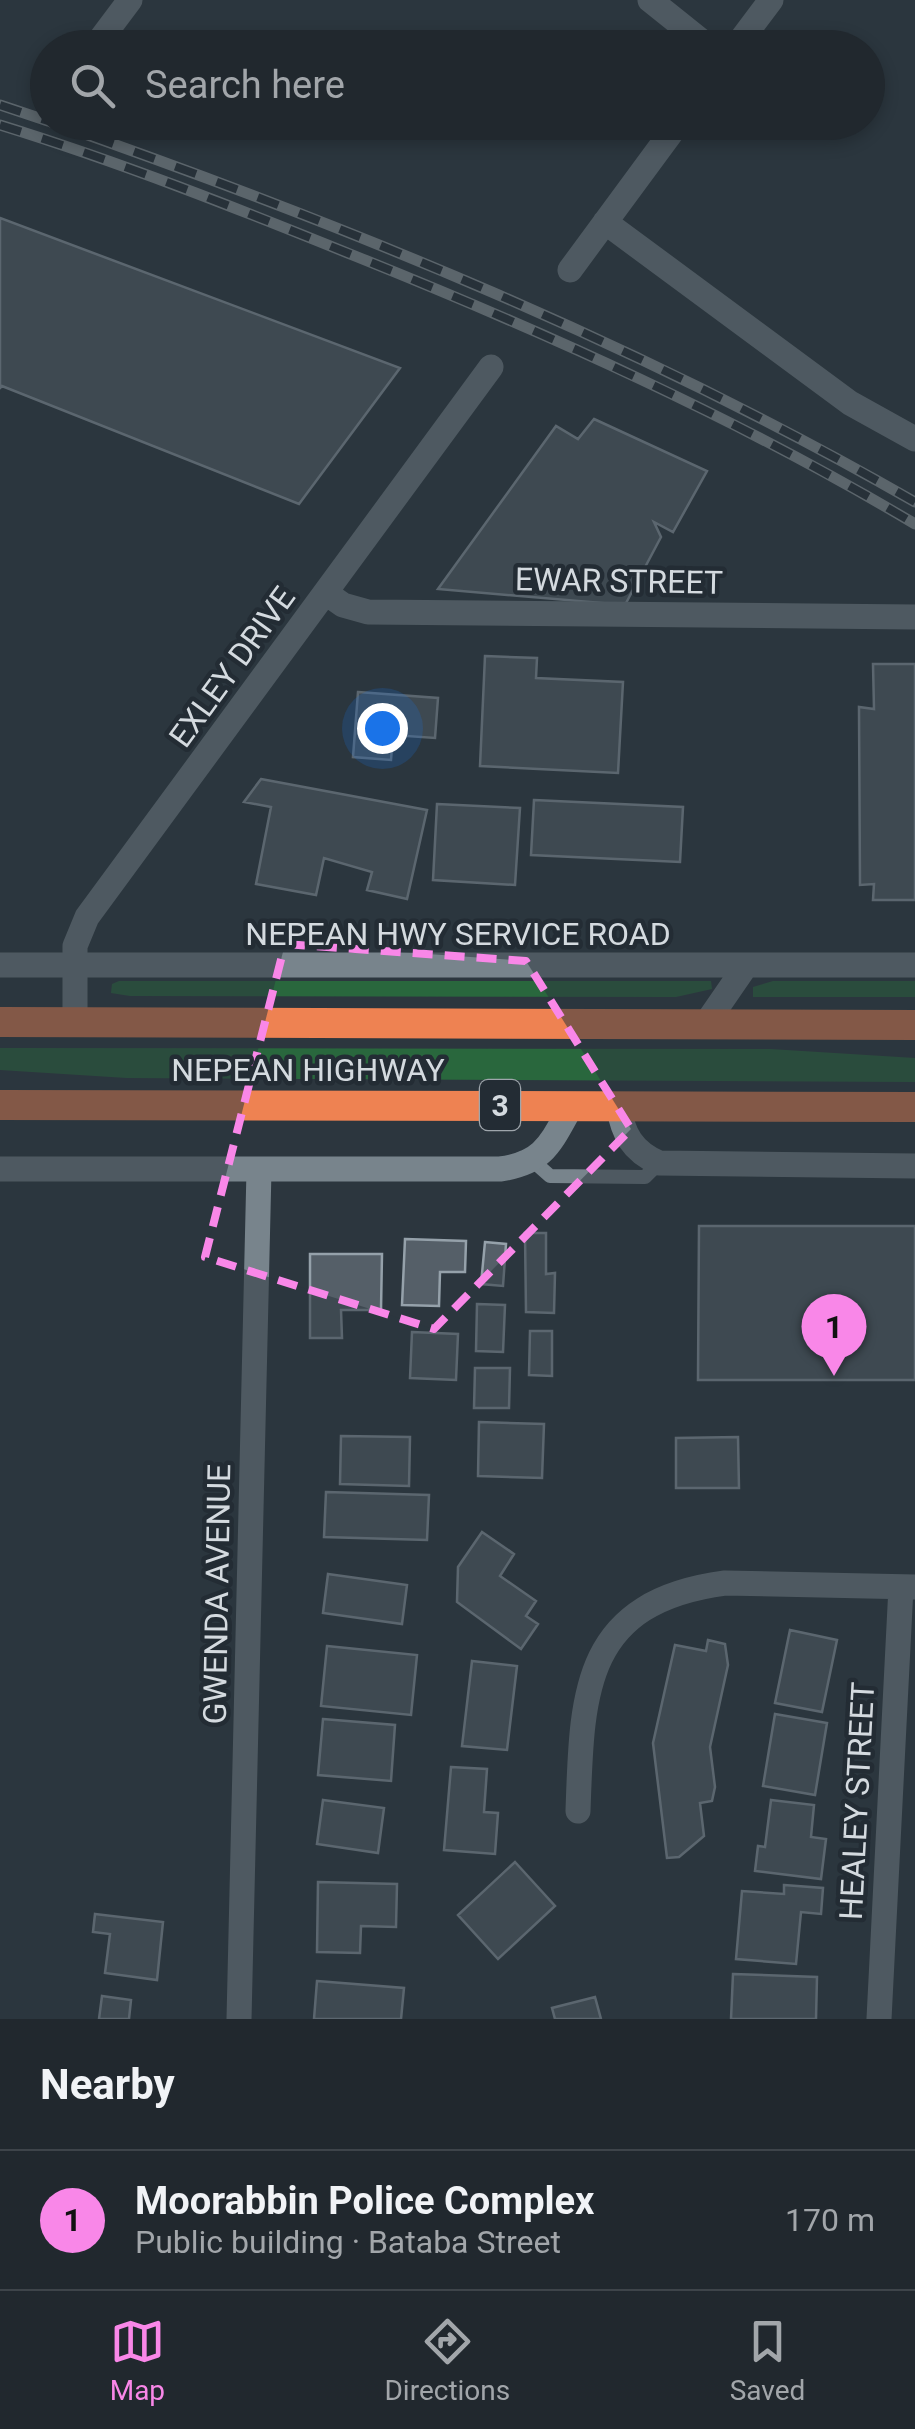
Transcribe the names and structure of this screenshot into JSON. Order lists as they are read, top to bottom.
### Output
{
  "streets": {
    "highway": ["NEPEAN HIGHWAY", "3"],
    "street": [
      "EWAR STREET",
      "EXLEY DRIVE",
      "NEPEAN HWY SERVICE ROAD",
      "GWENDA AVENUE",
      "HEALEY STREET"
    ]
  },
  "crossings": [
    ["EWAR STREET", "EXLEY DRIVE"],
    ["EXLEY DRIVE", "NEPEAN HWY SERVICE ROAD"],
    ["EXLEY DRIVE", "NEPEAN HIGHWAY"]
  ],
  "page": {
    "search": "Search here",
    "pins": "1",
    "heading": "Nearby",
    "list": [
      {
        "mark": "1",
        "name": "Moorabbin Police Complex",
        "note": "Public building · Bataba Street",
        "value": "170 m"
      }
    ],
    "nav": ["Map", "Directions", "Saved"]
  }
}
